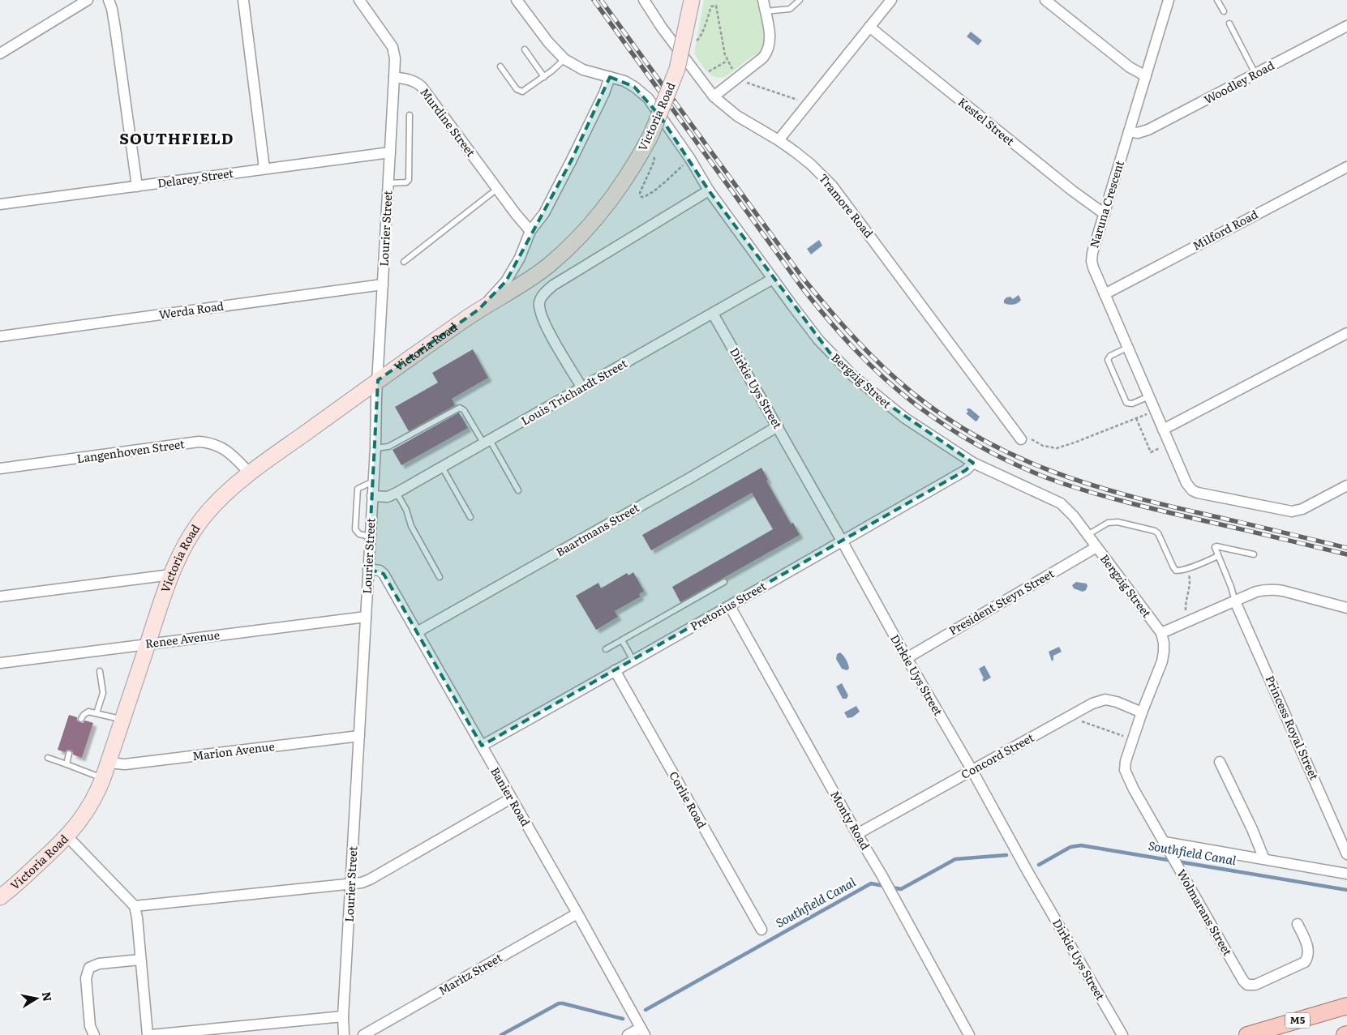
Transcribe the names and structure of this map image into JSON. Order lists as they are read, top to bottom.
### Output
{
  "streets": {
    "main road": ["M5"],
    "street": [
      "Woodley Road",
      "Victoria Road",
      "Kestel Street",
      "Murdine Street",
      "Delarey Street",
      "Naruna Crescent",
      "Tramore Road",
      "Lourier Street",
      "Milford Road",
      "Werda Road",
      "Bergzig Street",
      "Dirkie Uys Street",
      "Louis Trichardt Street",
      "Langenhoven Street",
      "Baartmans Street",
      "President Steyn Street",
      "Pretorius Street",
      "Renee Avenue",
      "Princess Royal Street",
      "Marion Avenue",
      "Concord Street",
      "Banier Road",
      "Corlie Road",
      "Monty Road",
      "Wolmarans Street",
      "Maritz Street"
    ]
  },
  "crossings": [
    ["Woodley Road", "Naruna Crescent"],
    ["Victoria Road", "Murdine Street"],
    ["Victoria Road", "Lourier Street"],
    ["Victoria Road", "Bergzig Street"],
    ["Victoria Road", "Langenhoven Street"],
    ["Victoria Road", "Renee Avenue"],
    ["Victoria Road", "Marion Avenue"],
    ["Kestel Street", "Naruna Crescent"],
    ["Murdine Street", "Lourier Street"],
    ["Delarey Street", "Lourier Street"],
    ["Naruna Crescent", "Milford Road"],
    ["Lourier Street", "Werda Road"],
    ["Lourier Street", "Louis Trichardt Street"],
    ["Lourier Street", "Renee Avenue"],
    ["Lourier Street", "Marion Avenue"],
    ["Lourier Street", "Banier Road"],
    ["Bergzig Street", "Louis Trichardt Street"],
    ["Bergzig Street", "President Steyn Street"],
    ["Bergzig Street", "Pretorius Street"],
    ["Bergzig Street", "Wolmarans Street"],
    ["Dirkie Uys Street", "Louis Trichardt Street"],
    ["Dirkie Uys Street", "Baartmans Street"],
    ["Dirkie Uys Street", "President Steyn Street"],
    ["Dirkie Uys Street", "Pretorius Street"],
    ["Dirkie Uys Street", "Concord Street"],
    ["Baartmans Street", "Banier Road"],
    ["Pretorius Street", "Banier Road"],
    ["Pretorius Street", "Corlie Road"],
    ["Pretorius Street", "Monty Road"],
    ["Concord Street", "Monty Road"],
    ["Concord Street", "Wolmarans Street"],
    ["Banier Road", "Maritz Street"]
  ],
  "districts": ["SOUTHFIELD"],
  "water": ["Southfield Canal"],
  "north": "right"
}
